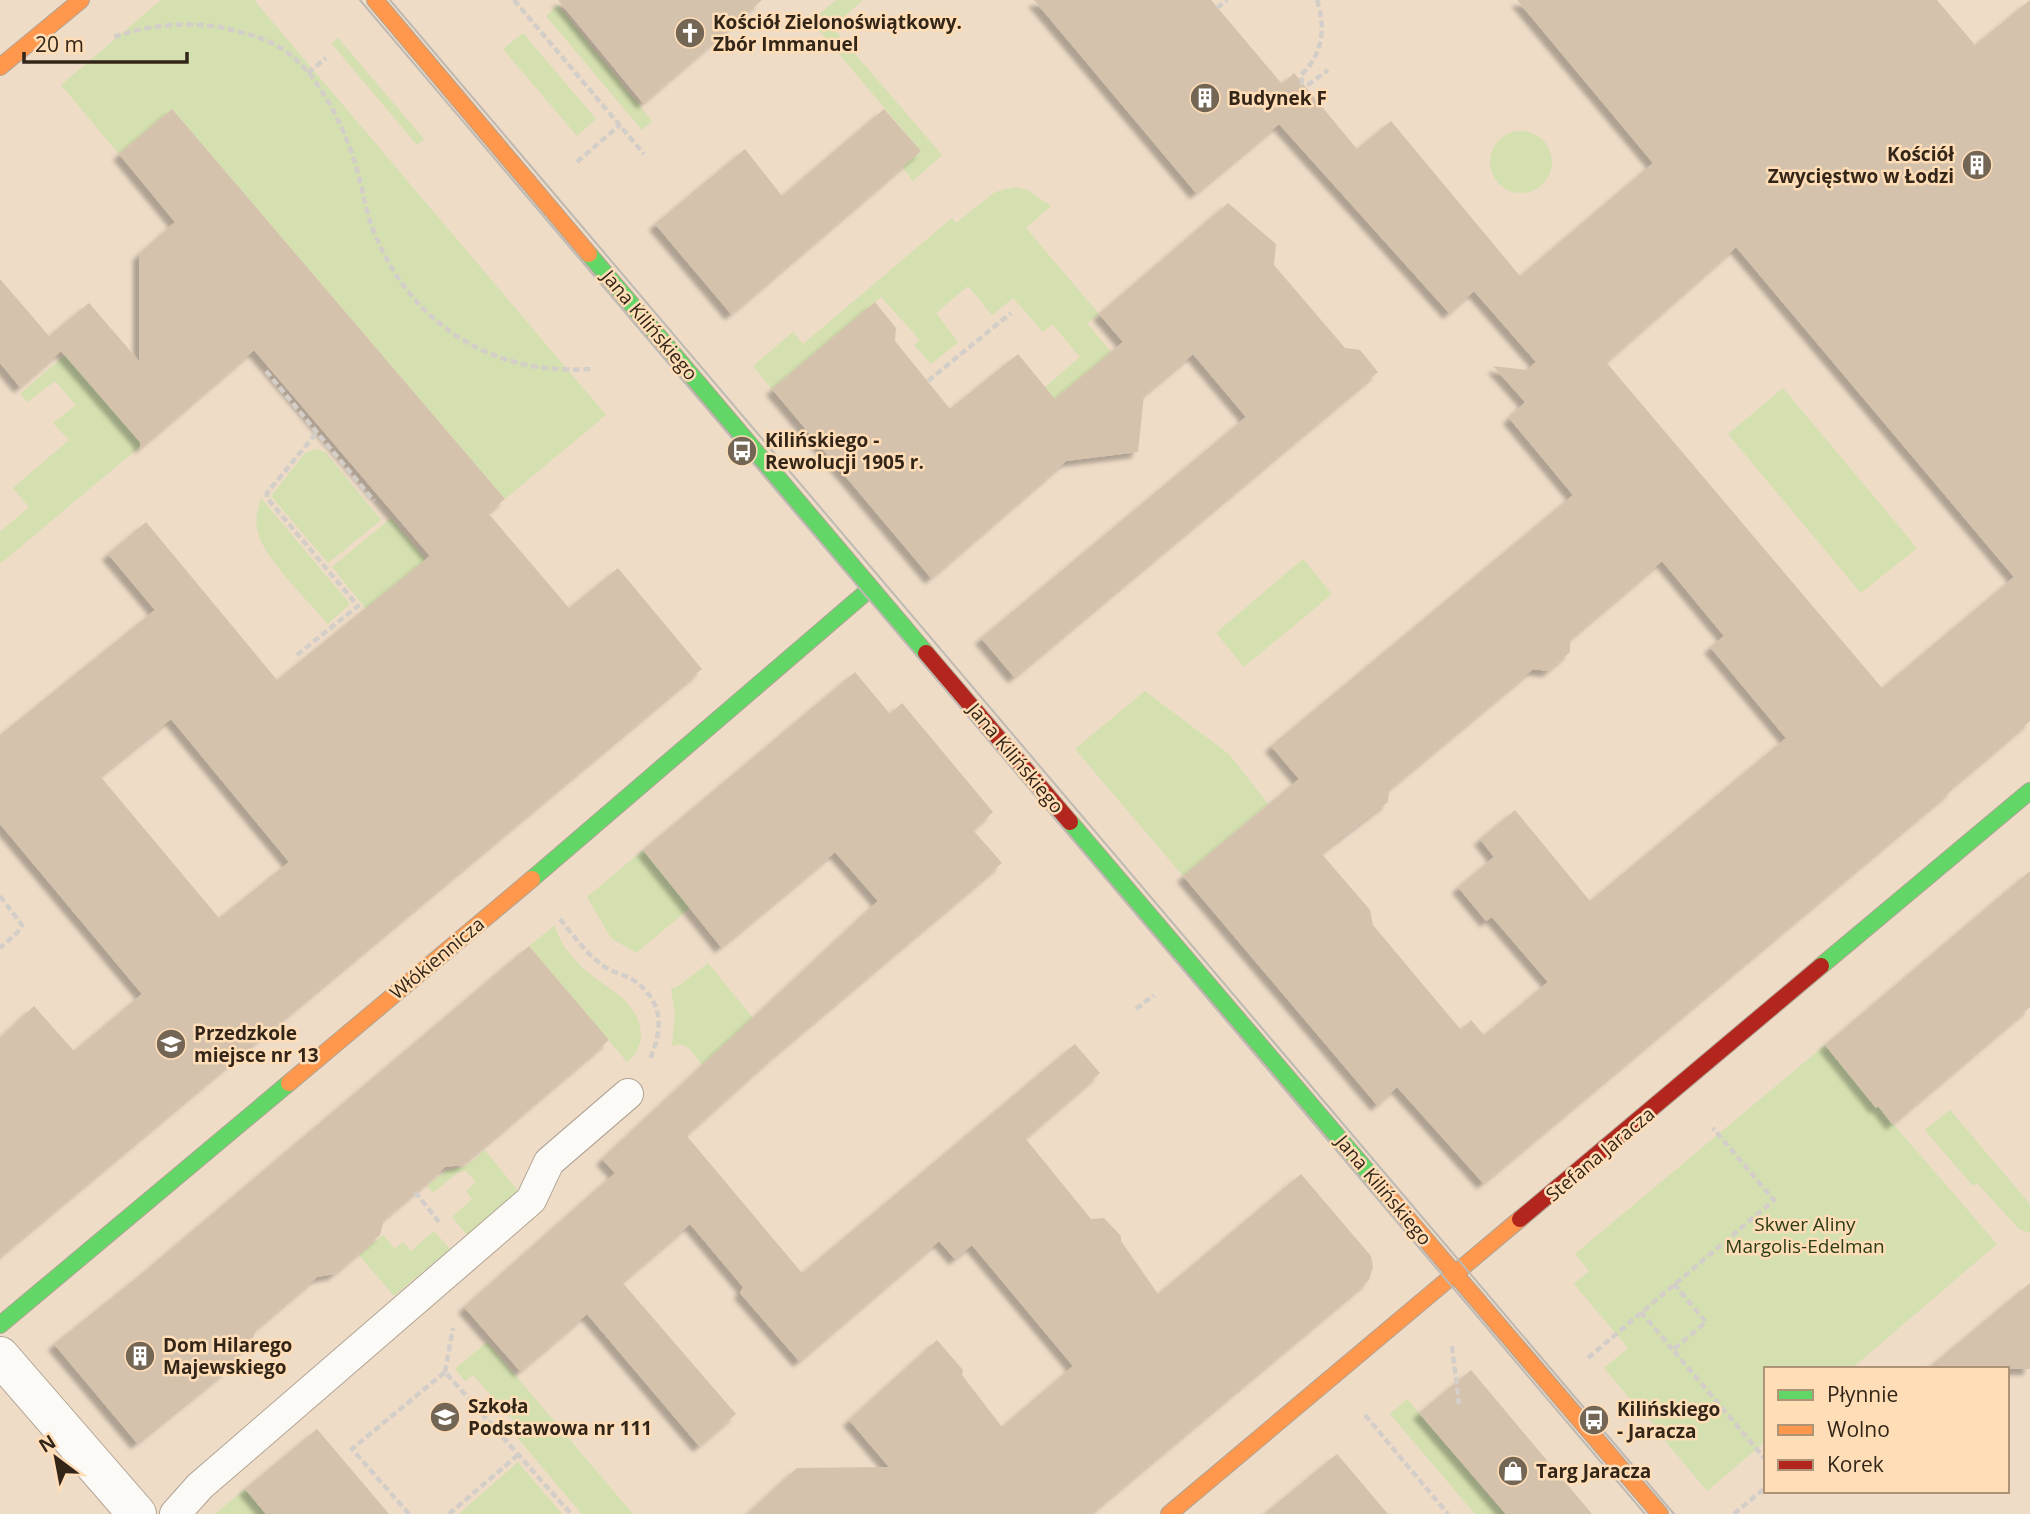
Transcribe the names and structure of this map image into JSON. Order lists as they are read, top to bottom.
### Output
{
  "streets": {
    "street": ["Jana Kilińskiego", "Włókiennicza", "Stefana Jaracza"]
  },
  "crossings": [
    ["Jana Kilińskiego", "Włókiennicza"],
    ["Jana Kilińskiego", "Stefana Jaracza"]
  ],
  "parks": ["Skwer Aliny Margolis-Edelman"],
  "places": {
    "church": ["Kościół Zielonoświątkowy. Zbór Immanuel"],
    "building": ["Budynek F", "Kościół Zwycięstwo w Łodzi", "Dom Hilarego Majewskiego"],
    "bus stop": ["Kilińskiego - Rewolucji 1905 r.", "Kilińskiego - Jaracza"],
    "school or university": ["Przedzkole miejsce nr 13", "Szkoła Podstawowa nr 111"],
    "shop": ["Targ Jaracza"]
  },
  "legend": ["Płynnie", "Wolno", "Korek"],
  "scale_bar": "20 m",
  "north": "top left"
}
